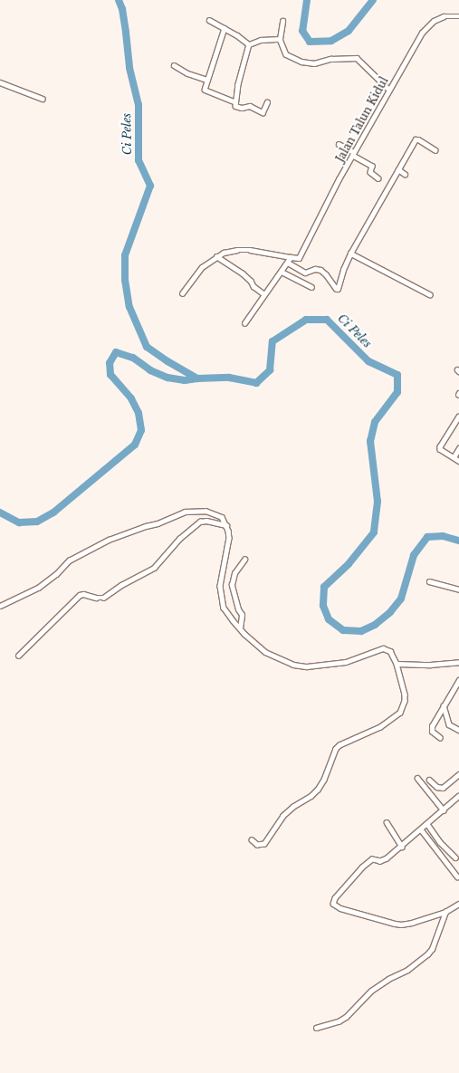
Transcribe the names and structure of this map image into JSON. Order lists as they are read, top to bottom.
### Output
{
  "streets": {
    "street": ["Jalan Talun Kidul"]
  },
  "water": ["Ci Peles"]
}
